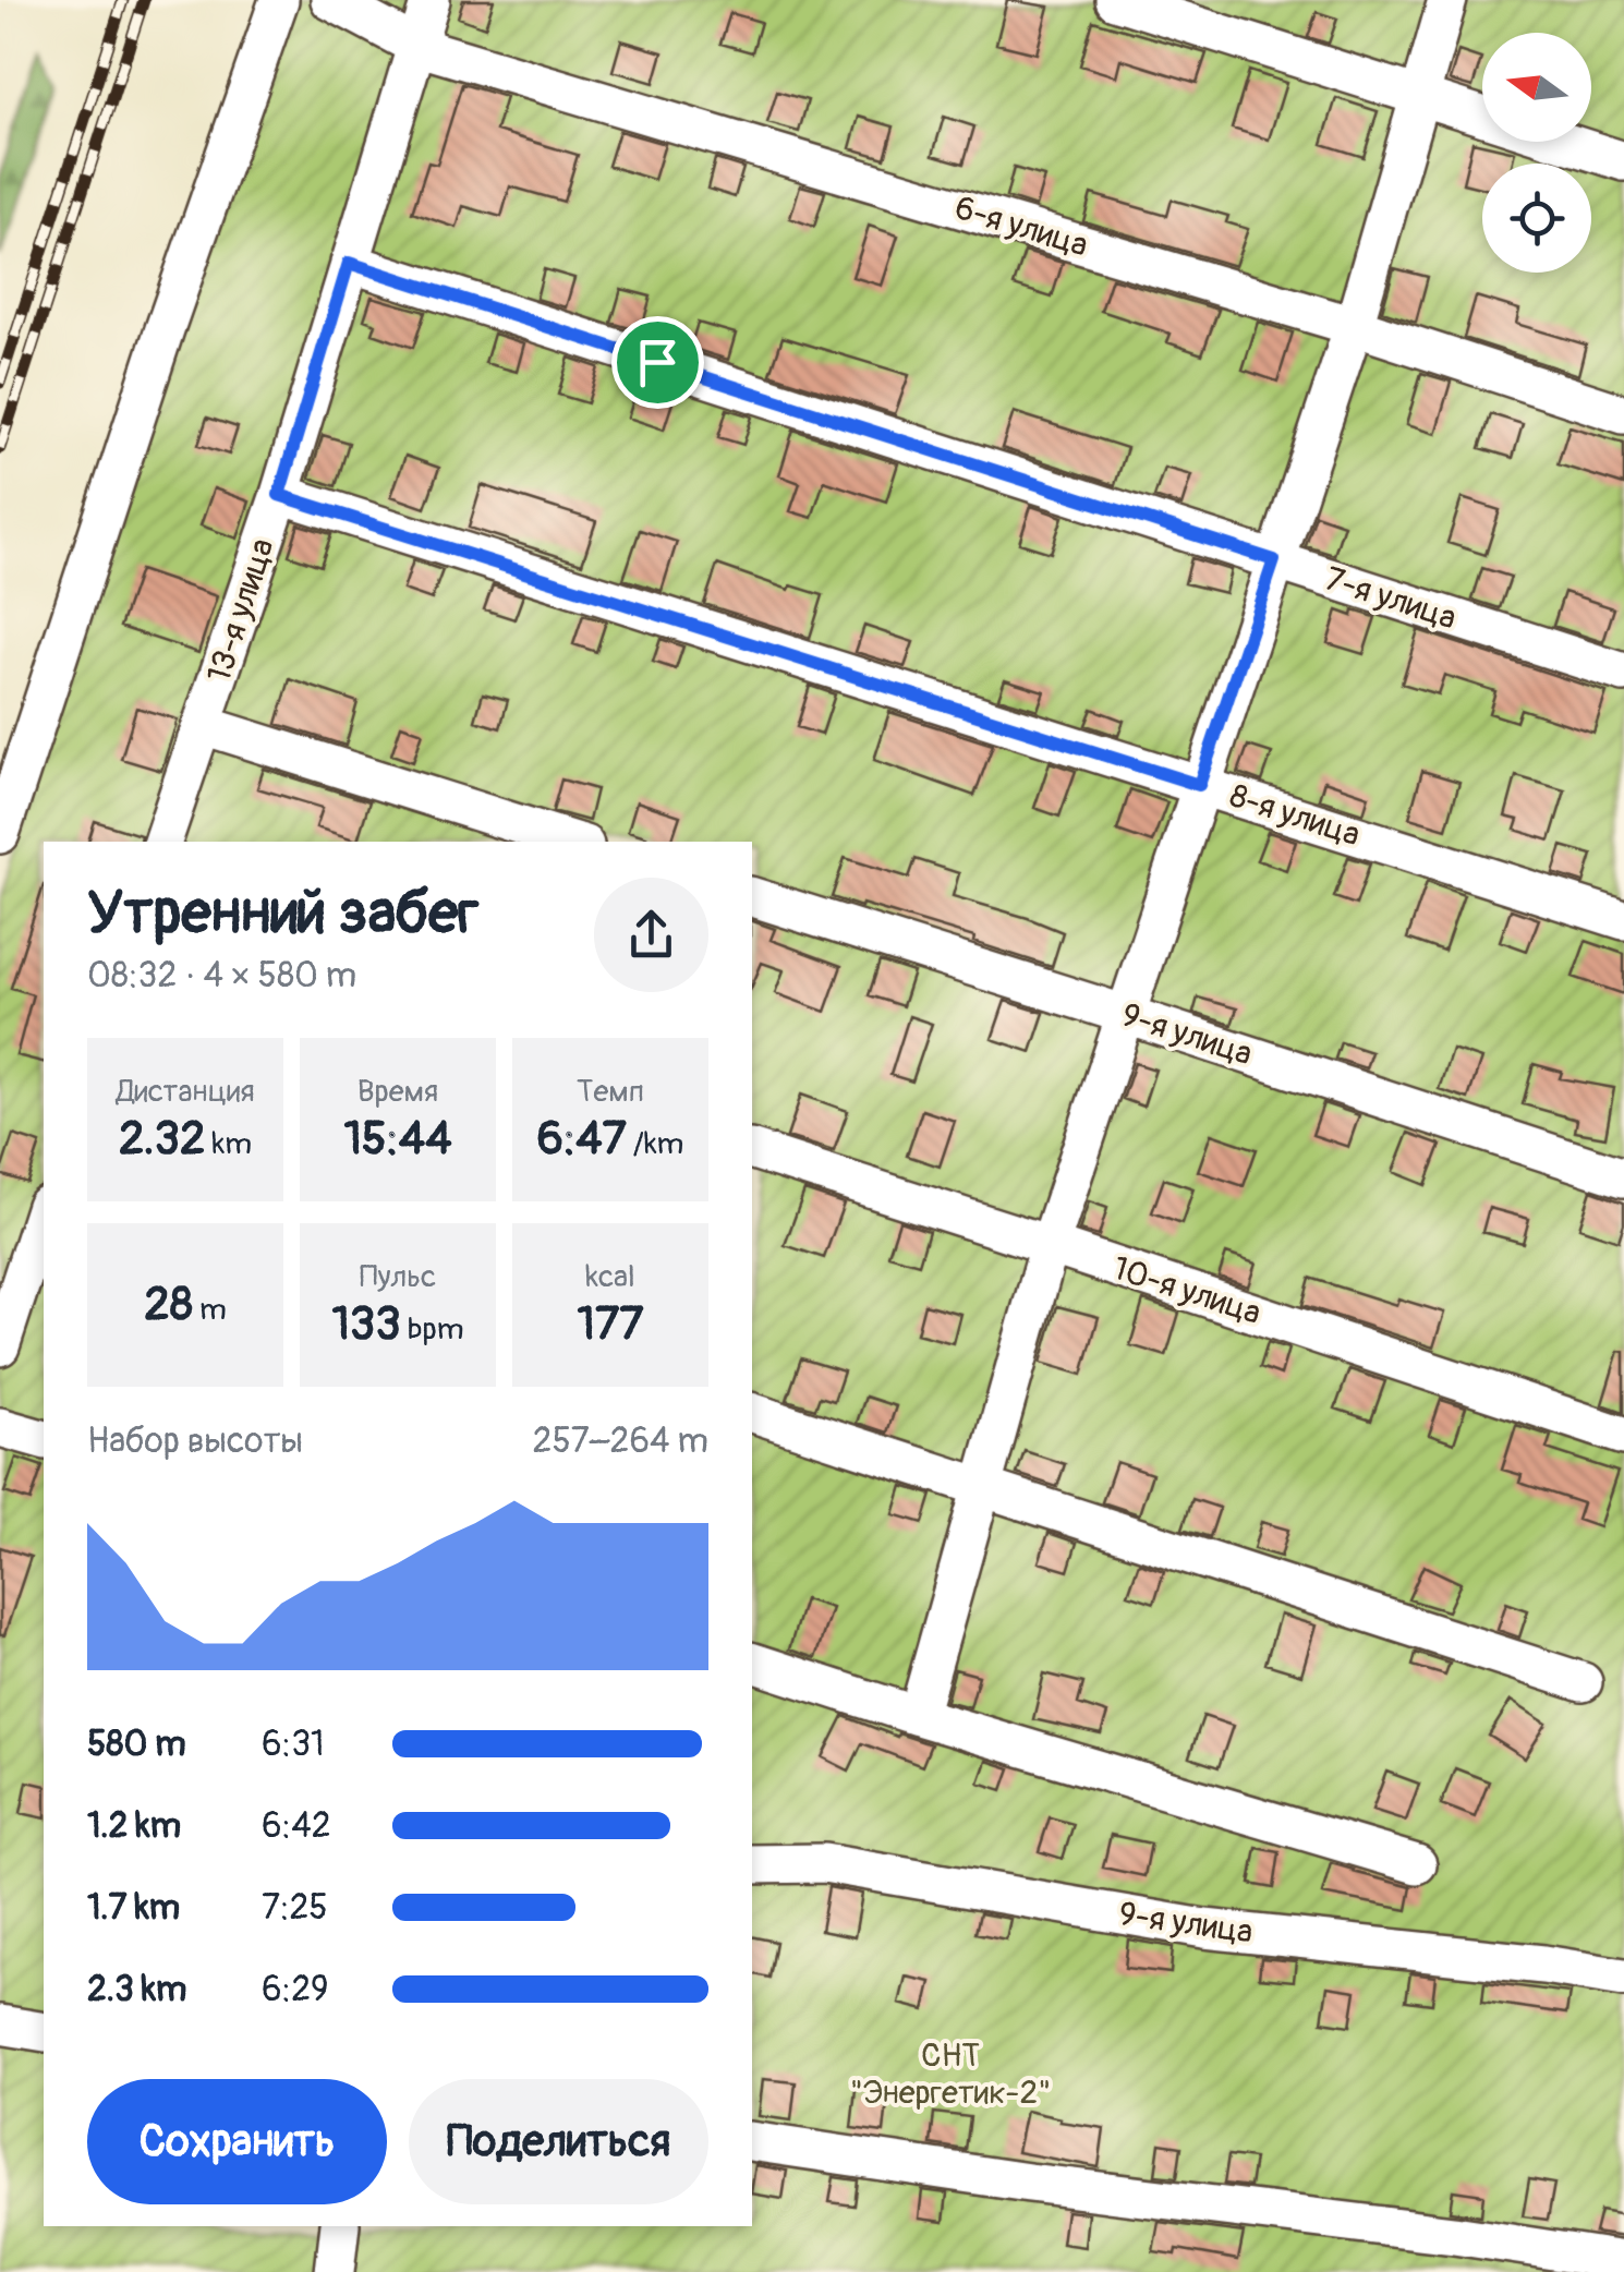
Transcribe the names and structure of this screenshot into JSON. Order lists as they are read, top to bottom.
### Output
{
  "streets": {
    "street": [
      "6-я улица",
      "7-я улица",
      "13-я улица",
      "8-я улица",
      "9-я улица",
      "10-я улица"
    ]
  },
  "crossings": [
    ["6-я улица", "13-я улица"],
    ["7-я улица", "13-я улица"],
    ["13-я улица", "8-я улица"]
  ],
  "parks": ["СHТ \"Энергетик-2\""],
  "north": "left",
  "page": {
    "heading": ["Утренний забег", "08:32 · 4 × 580 m"],
    "stats": [
      ["Дистанция", "2.32 km"],
      ["Время", "15:44"],
      ["Темп", "6:47 /km"],
      ["28 m"],
      ["Пульс", "133 bpm"],
      ["kcal", "177"]
    ],
    "chart": ["Набор высоты", "257–264 m"],
    "list": [
      {
        "name": "580 m",
        "note": "6:31"
      },
      {
        "name": "1.2 km",
        "note": "6:42"
      },
      {
        "name": "1.7 km",
        "note": "7:25"
      },
      {
        "name": "2.3 km",
        "note": "6:29"
      }
    ],
    "buttons": ["Сохранить", "Поделиться"]
  }
}
